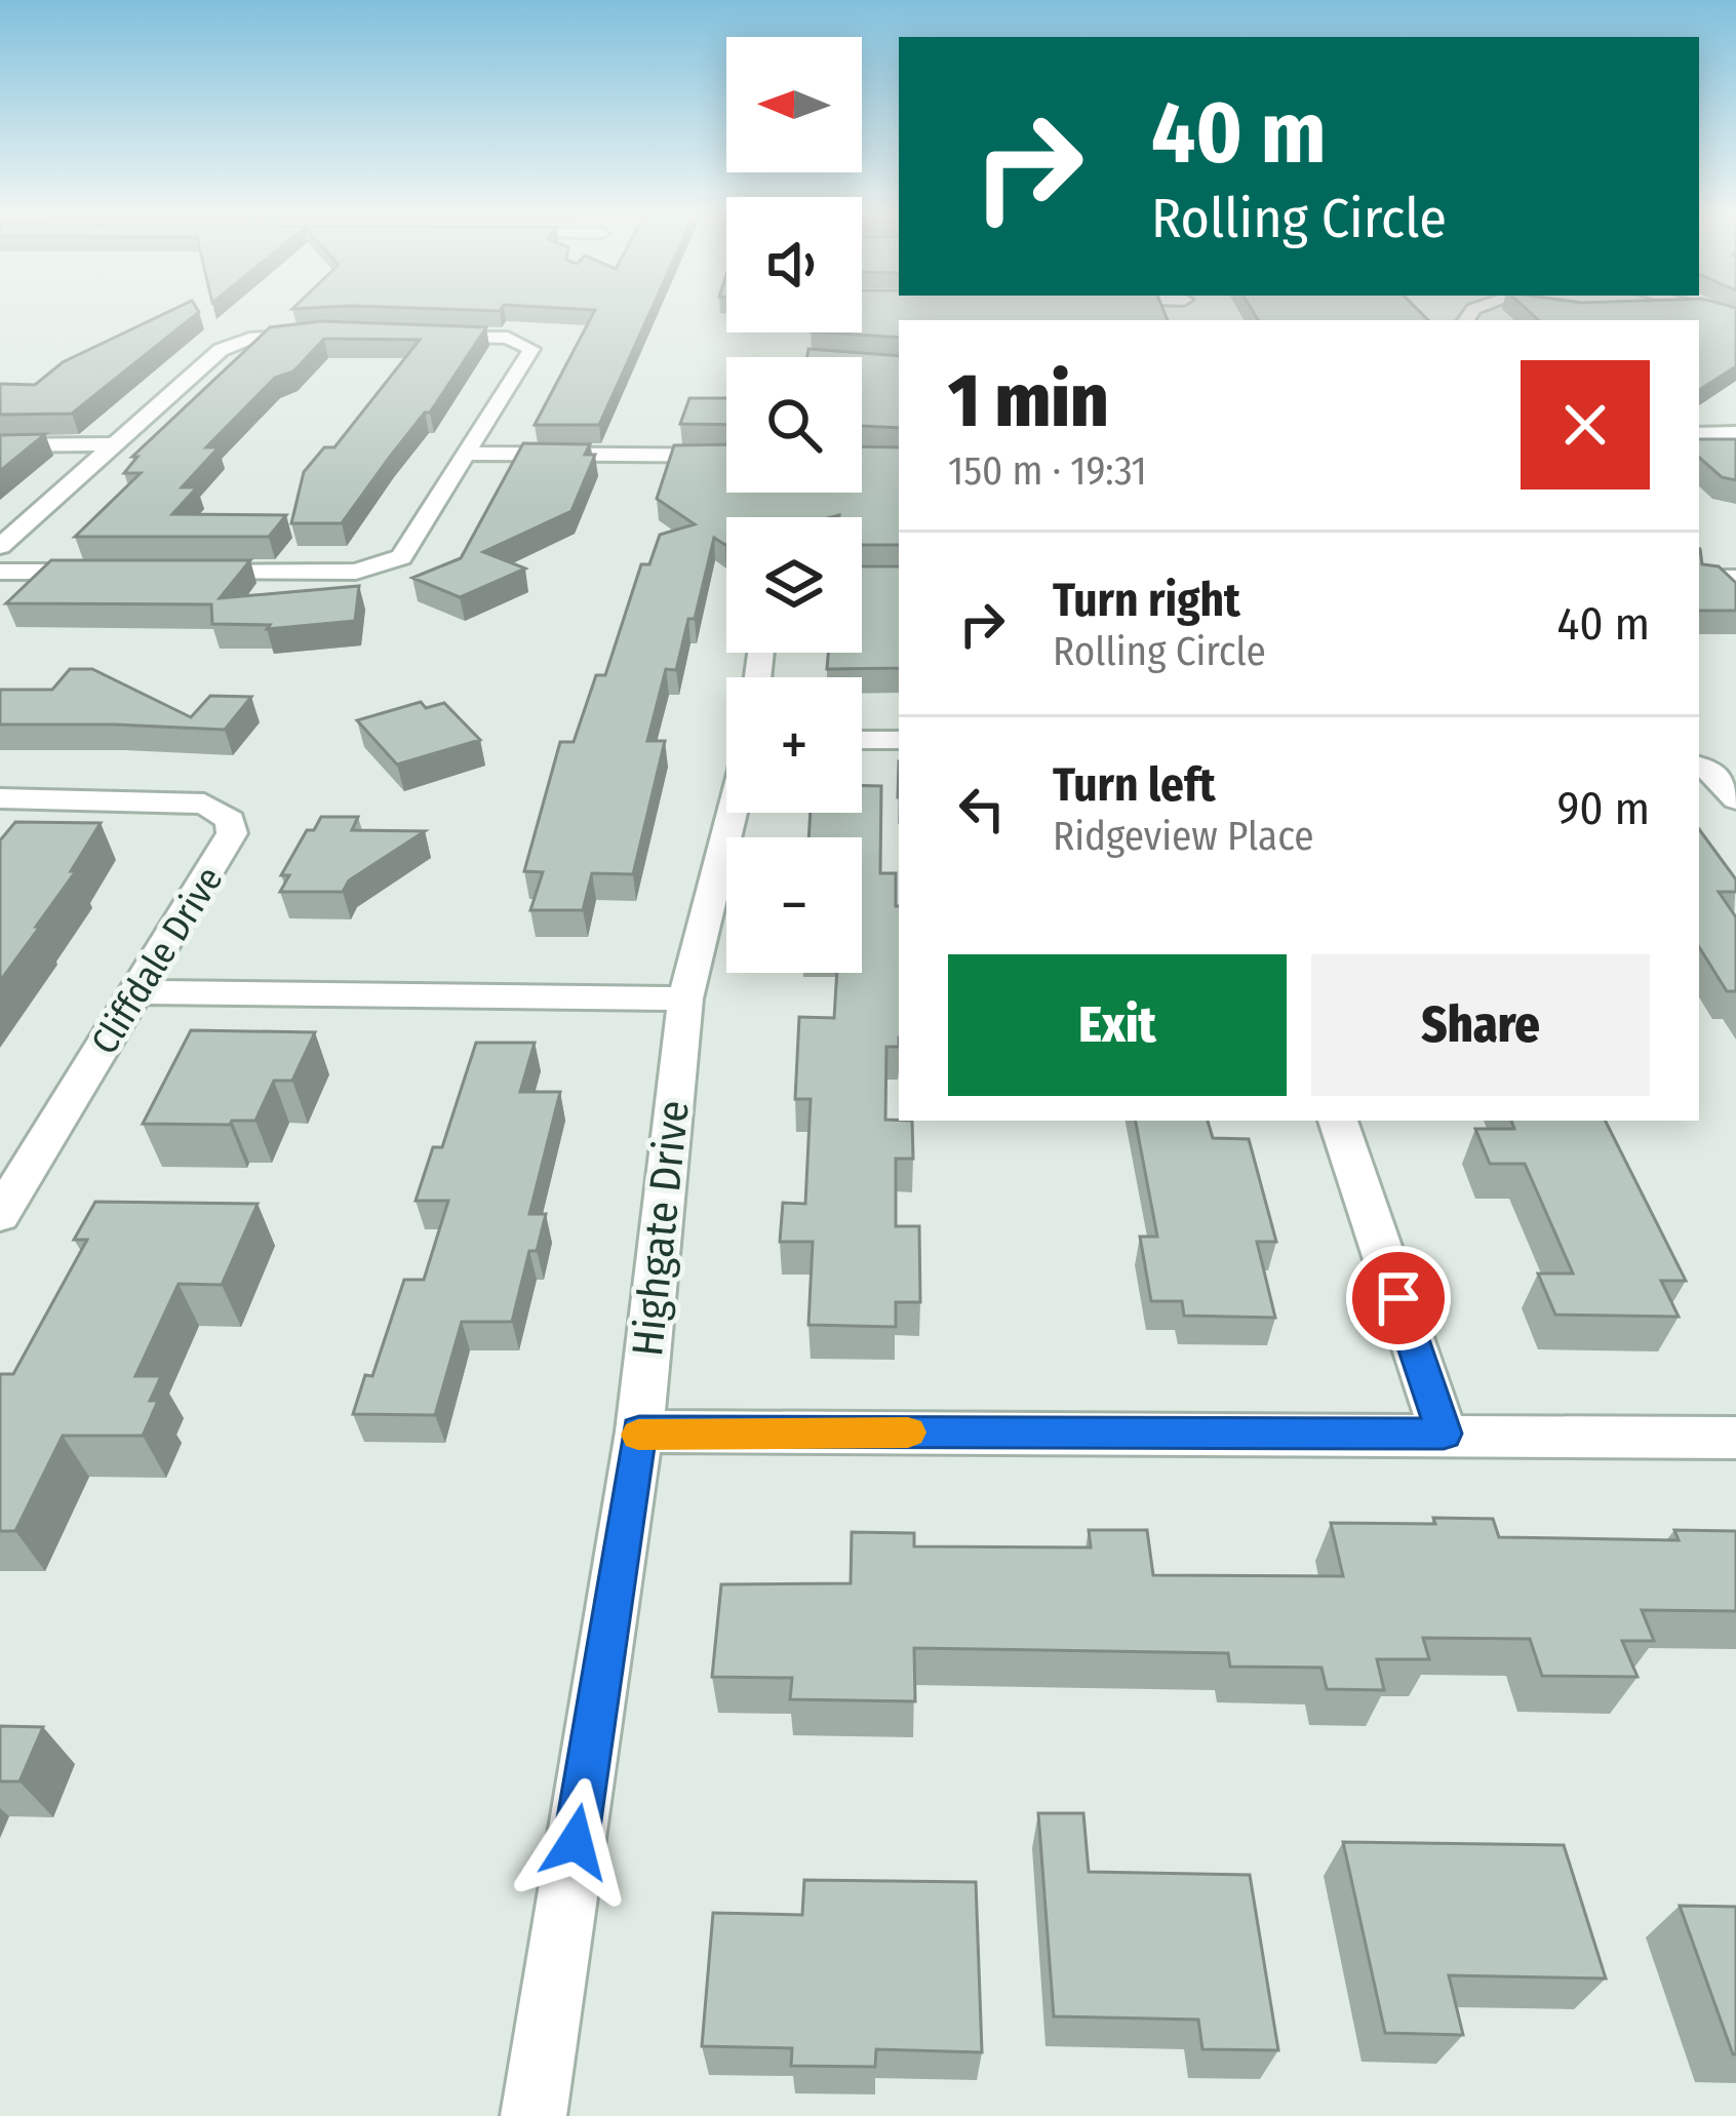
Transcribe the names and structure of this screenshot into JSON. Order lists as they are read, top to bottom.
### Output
{
  "streets": {
    "street": ["Cliffdale Drive", "Highgate Drive"]
  },
  "north": "left",
  "page": {
    "map_buttons": ["+", "−"],
    "turn": ["40 m", "Rolling Circle"],
    "heading": ["1 min", "150 m · 19:31"],
    "list": [
      {
        "name": "Turn right",
        "note": "Rolling Circle",
        "value": "40 m"
      },
      {
        "name": "Turn left",
        "note": "Ridgeview Place",
        "value": "90 m"
      }
    ],
    "buttons": ["Exit", "Share"]
  }
}
